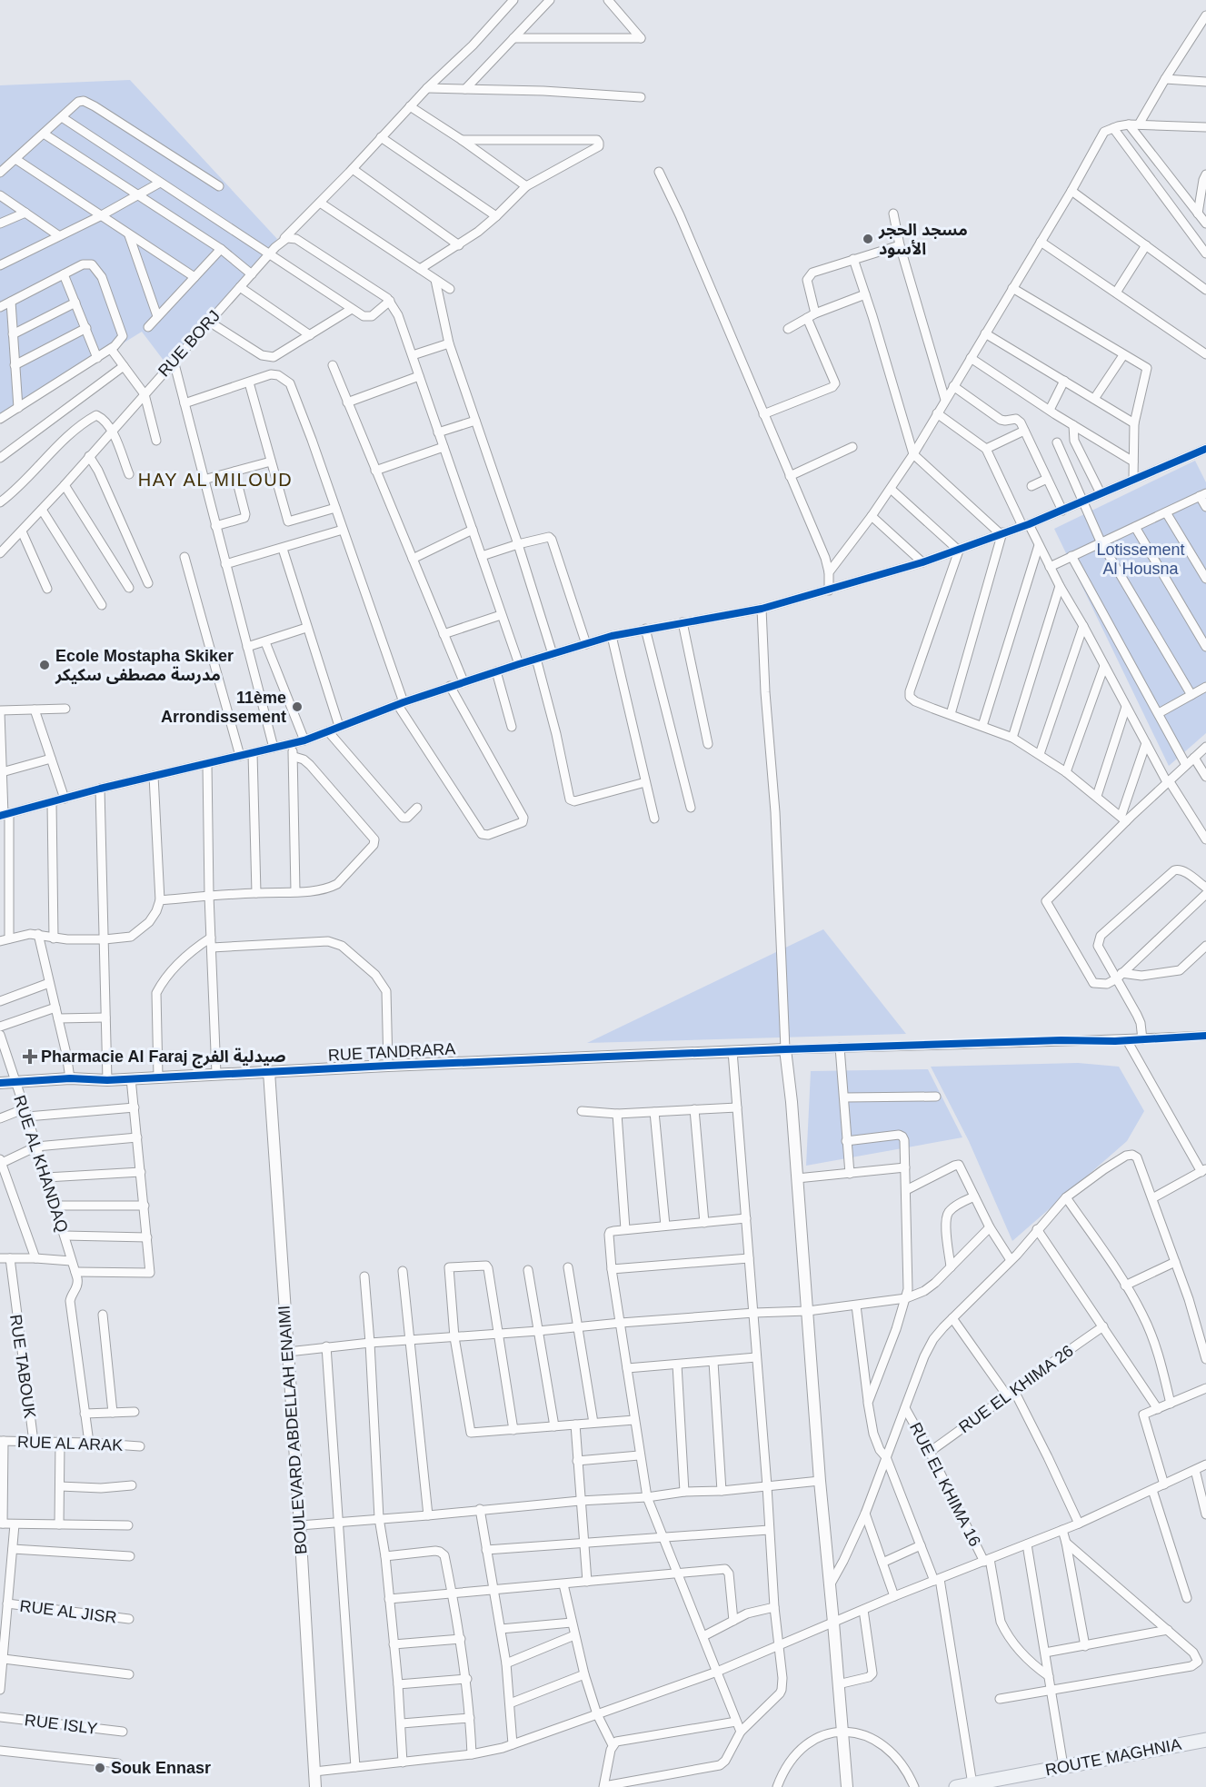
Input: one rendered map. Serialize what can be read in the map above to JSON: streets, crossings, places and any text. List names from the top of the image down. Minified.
{"streets":{"main road":["ROUTE MAGHNIA"],"street":["RUE BORJ","RUE TANDRARA","RUE AL KHANDAQ","RUE TABOUK","RUE EL KHIMA 26","BOULEVARD ABDELLAH ENAIMI","RUE AL ARAK","RUE EL KHIMA 16","RUE AL JISR","RUE ISLY"]},"crossings":[["RUE TANDRARA","RUE AL KHANDAQ"],["RUE TANDRARA","BOULEVARD ABDELLAH ENAIMI"],["RUE TABOUK","RUE AL ARAK"],["RUE EL KHIMA 26","RUE EL KHIMA 16"]],"districts":["HAY AL MILOUD"],"parks":["Lotissement Al Housna"],"places":{"other":["مسجد الحجر الأسود","Ecole Mostapha Skiker مدرسة مصطفى سكيكر","11ème Arrondissement","Souk Ennasr"],"health":["Pharmacie Al Faraj صيدلية الفرج"]}}
